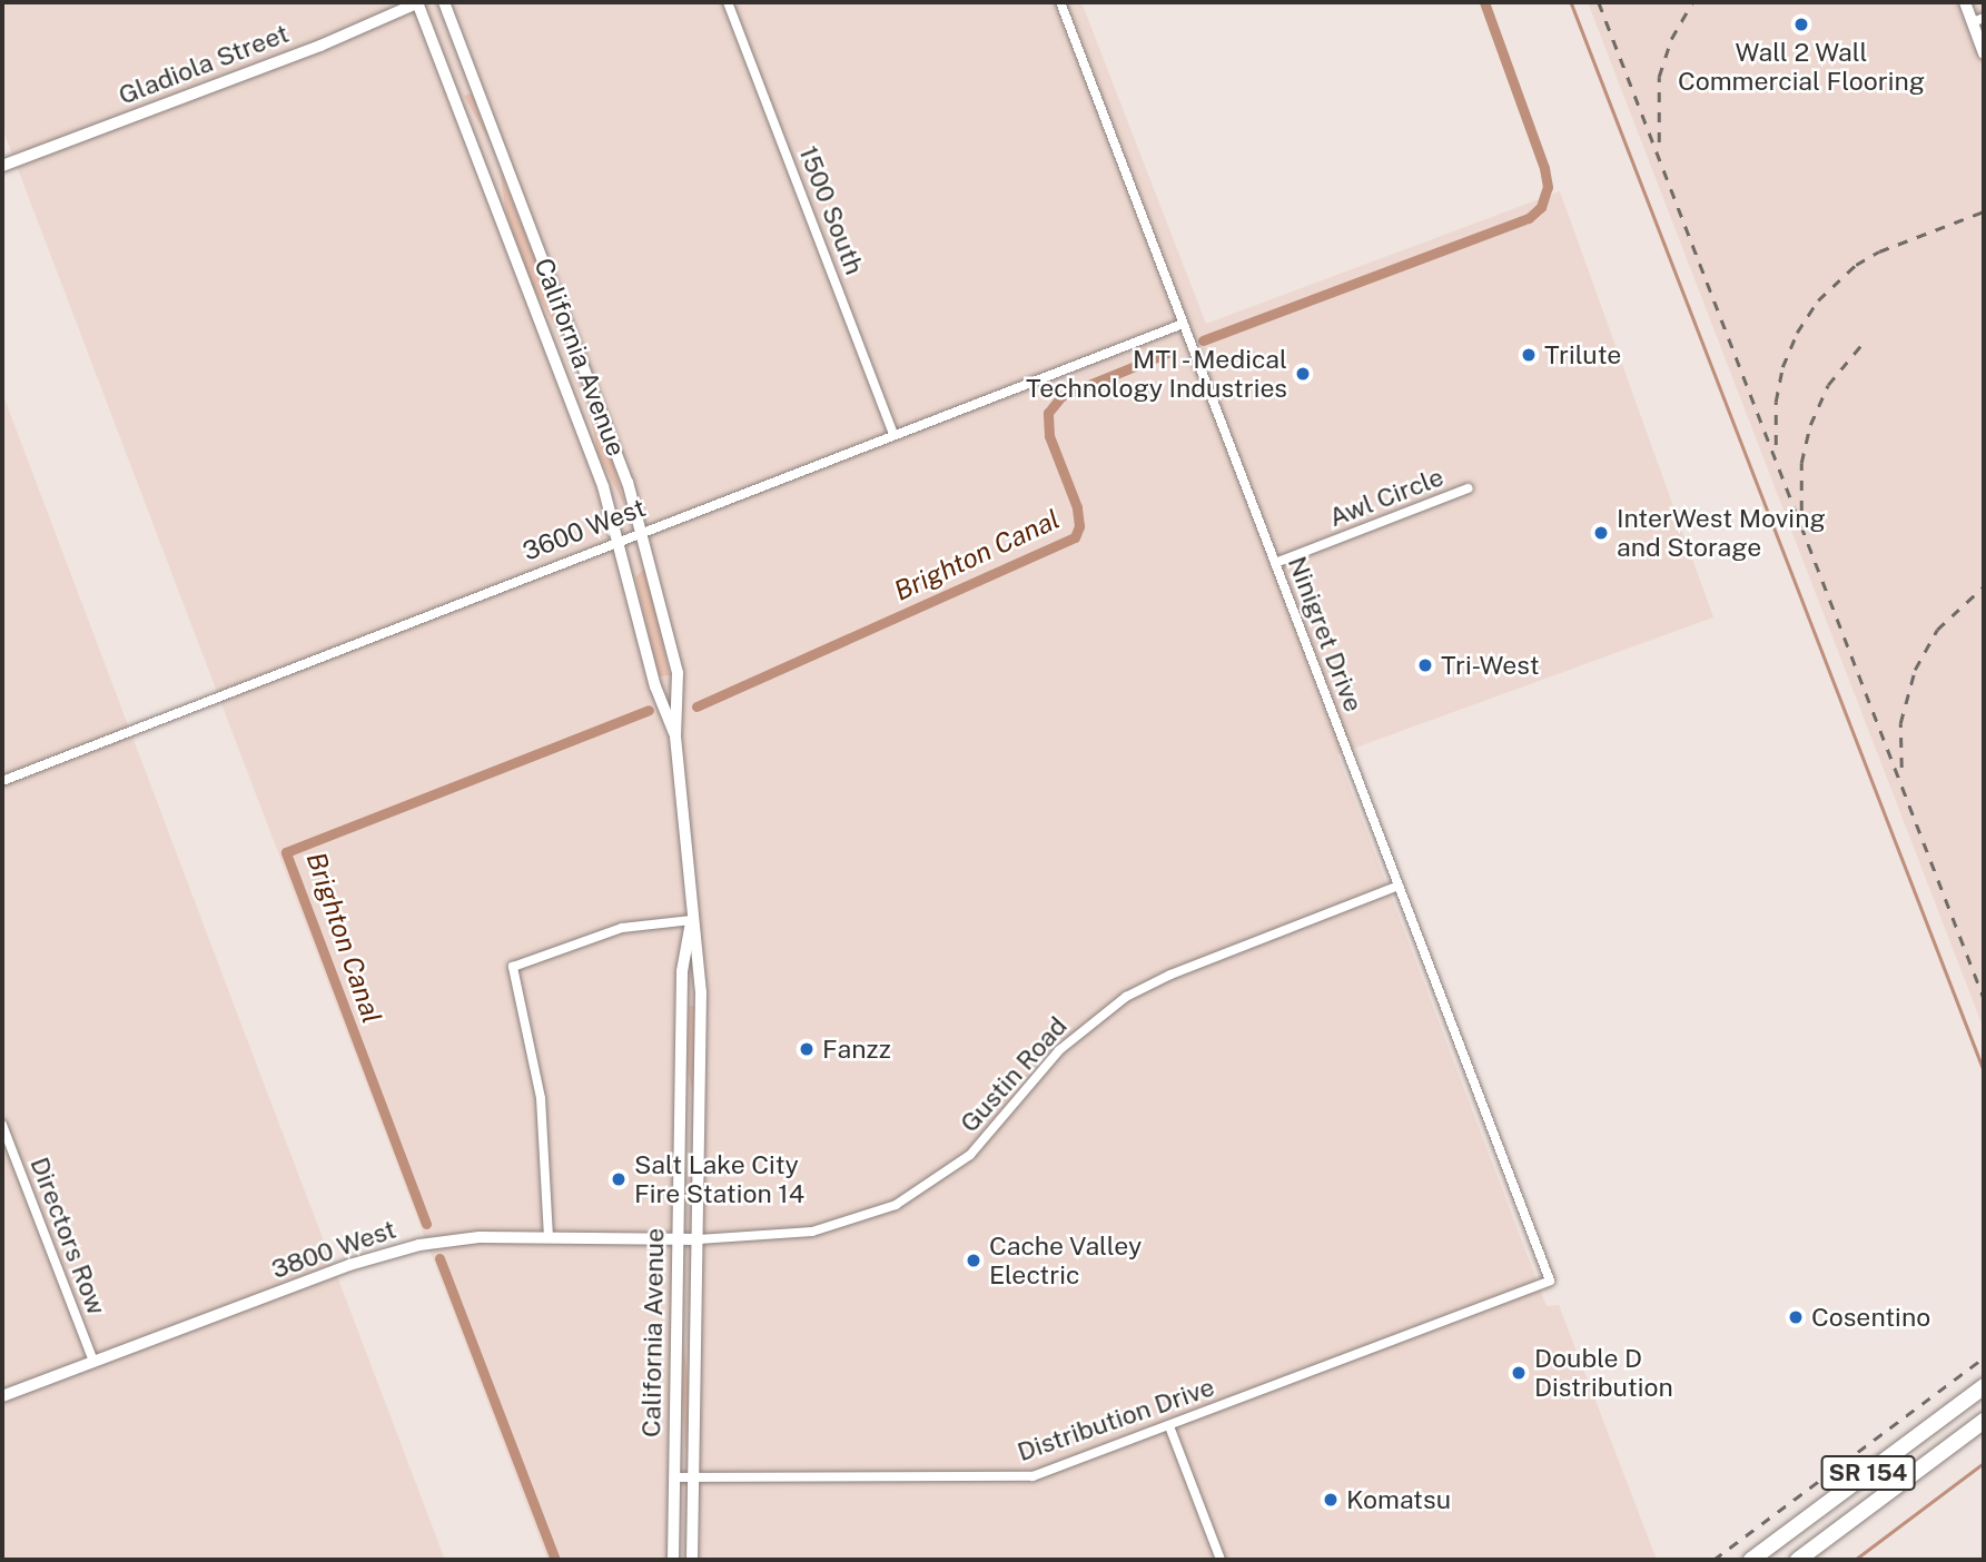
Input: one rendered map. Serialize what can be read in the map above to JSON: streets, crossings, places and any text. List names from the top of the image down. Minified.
{"streets":{"highway":["SR 154"],"main road":["Gladiola Street","California Avenue","3800 West"],"street":["1500 South","Awl Circle","3600 West","Ninigret Drive","Gustin Road","Directors Row","Distribution Drive"]},"crossings":[["Gladiola Street","California Avenue"],["1500 South","3600 West"],["California Avenue","3600 West"],["California Avenue","Gustin Road"],["California Avenue","3800 West"],["California Avenue","Distribution Drive"],["Awl Circle","Ninigret Drive"],["3600 West","Ninigret Drive"],["Ninigret Drive","Gustin Road"],["Ninigret Drive","Distribution Drive"],["Gustin Road","3800 West"],["Directors Row","3800 West"]],"water":["Brighton Canal"],"places":["Wall 2 Wall Commercial Flooring","Trilute","MTI - Medical Technology Industries","InterWest Moving and Storage","Tri-West","Fanzz","Salt Lake City Fire Station 14","Cache Valley Electric","Cosentino","Double D Distribution","Komatsu"]}
